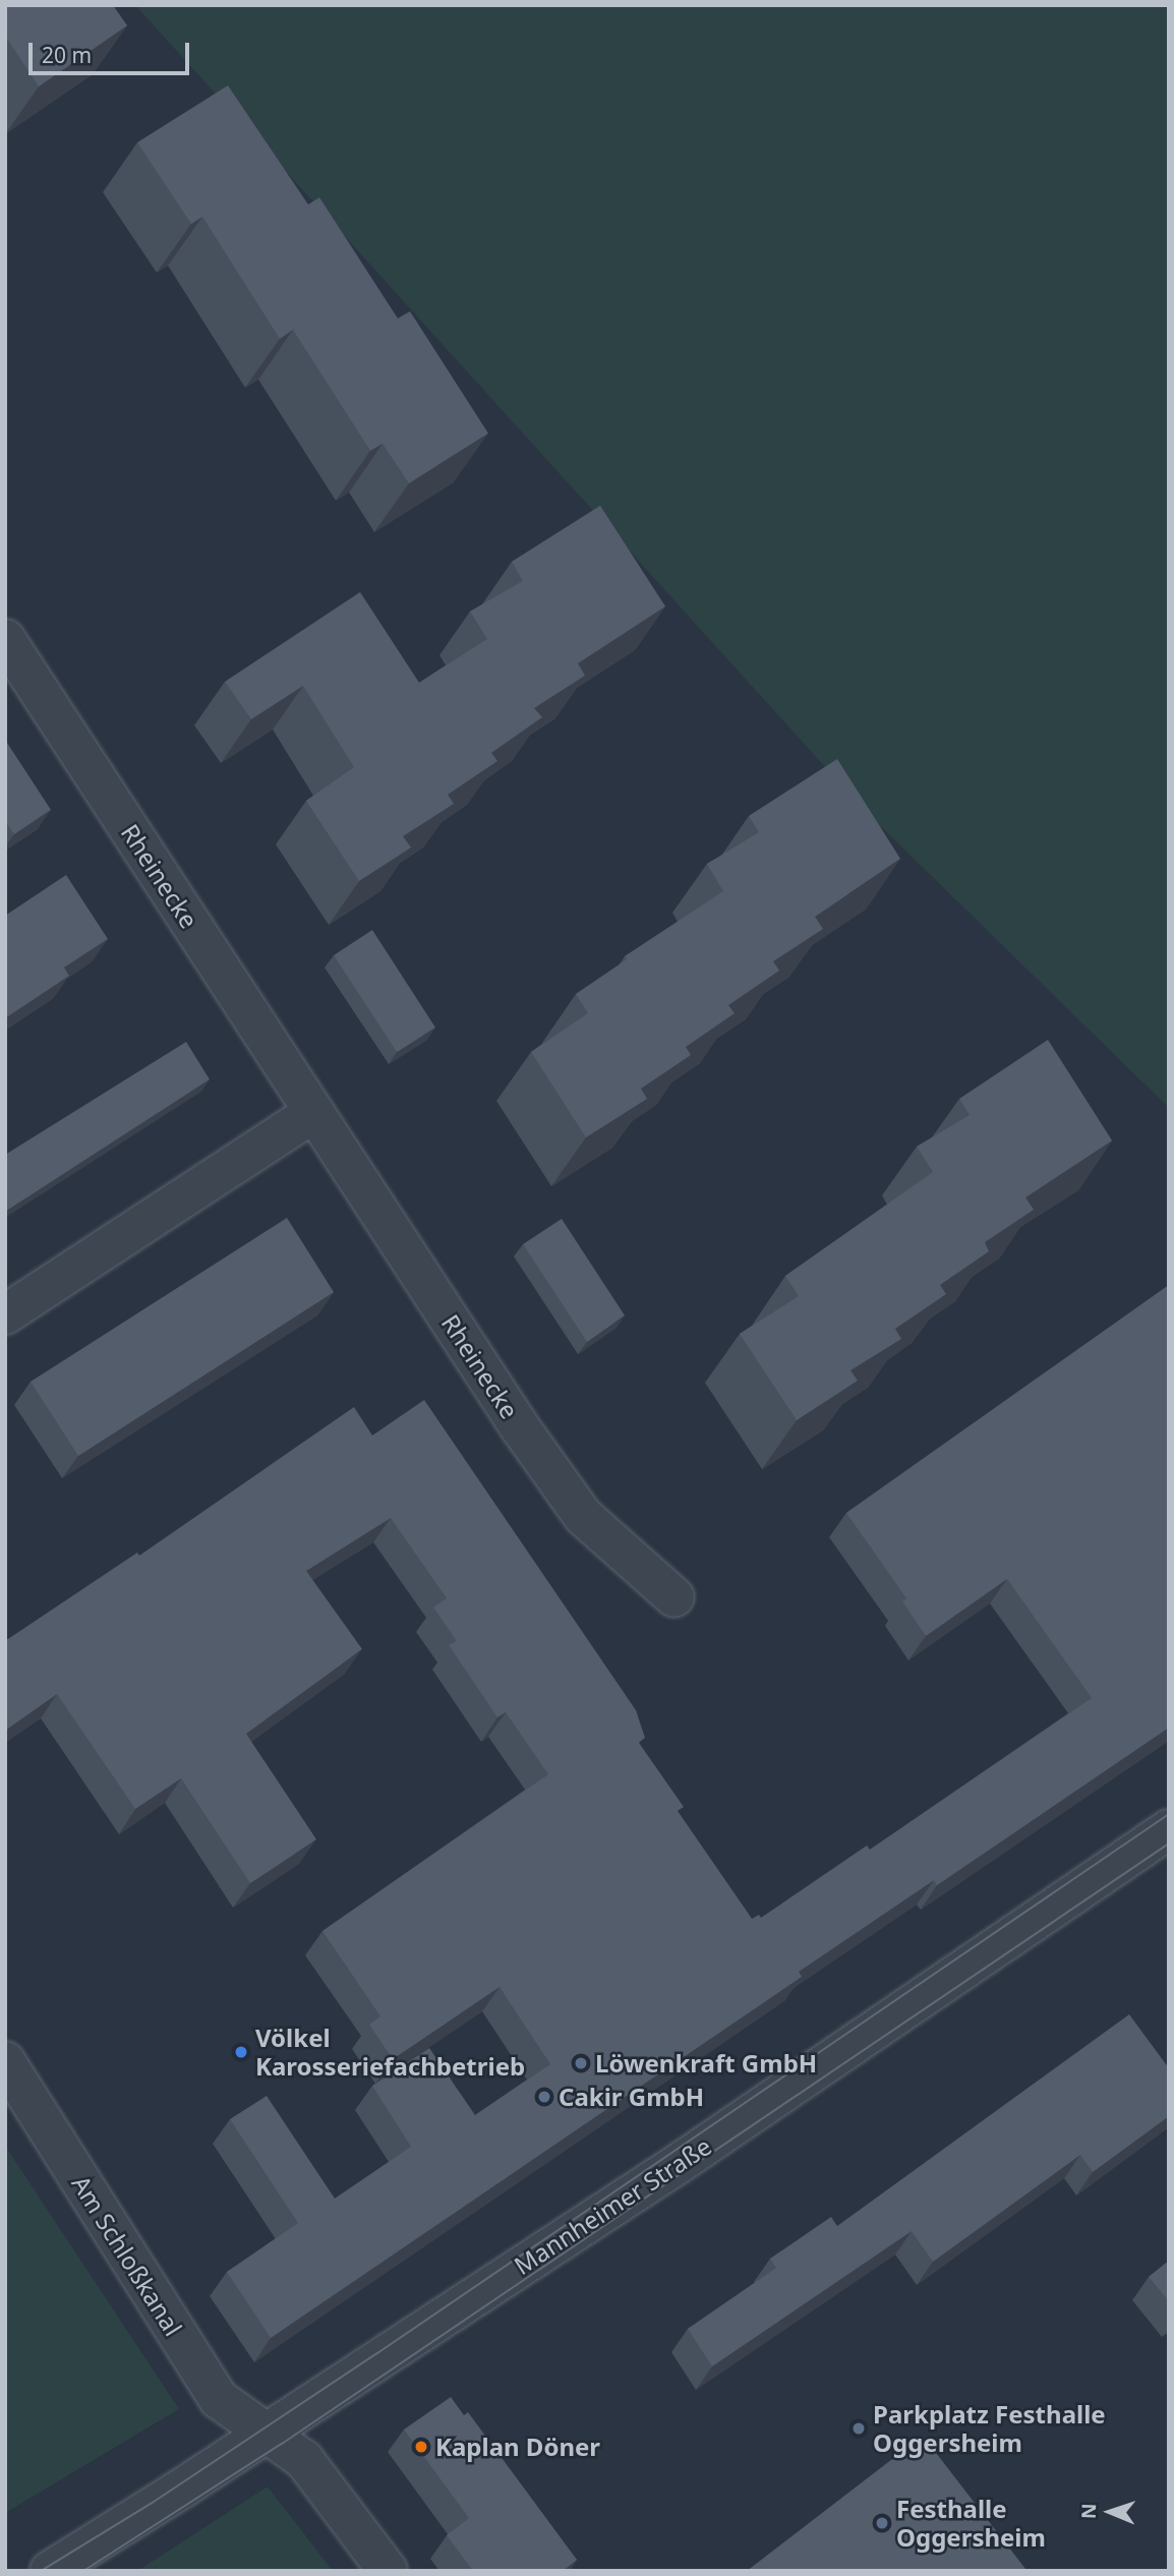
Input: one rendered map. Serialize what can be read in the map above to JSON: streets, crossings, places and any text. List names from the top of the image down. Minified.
{"streets":{"street":["Rheinecke","Mannheimer Straße","Am Schloßkanal"]},"crossings":[["Mannheimer Straße","Am Schloßkanal"]],"places":["Völkel Karosseriefachbetrieb","Löwenkraft GmbH","Cakir GmbH","Parkplatz Festhalle Oggersheim","Kaplan Döner","Festhalle Oggersheim"],"scale_bar":"20 m","north":"left"}
